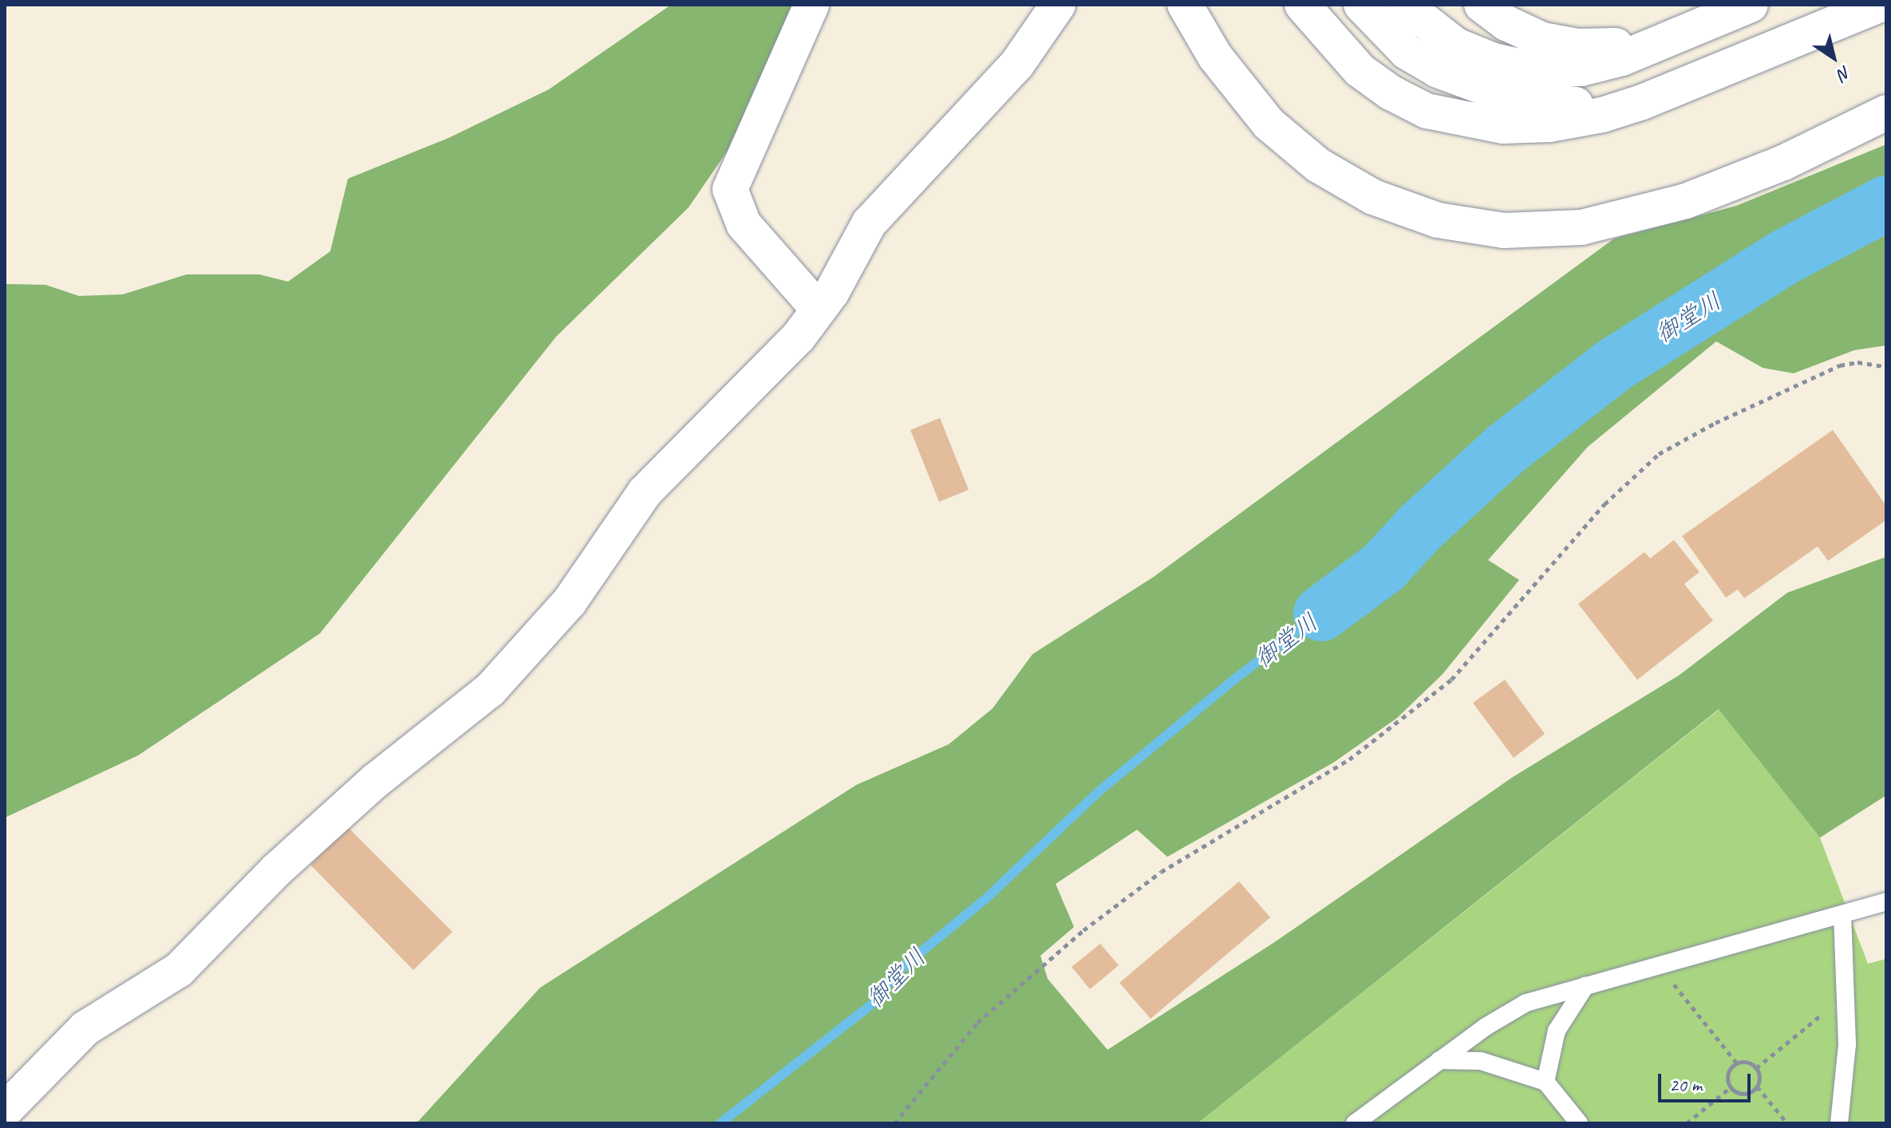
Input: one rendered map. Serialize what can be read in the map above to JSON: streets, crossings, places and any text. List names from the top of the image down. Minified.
{"water":["御堂川"],"scale_bar":"20 m","north":"bottom right"}
